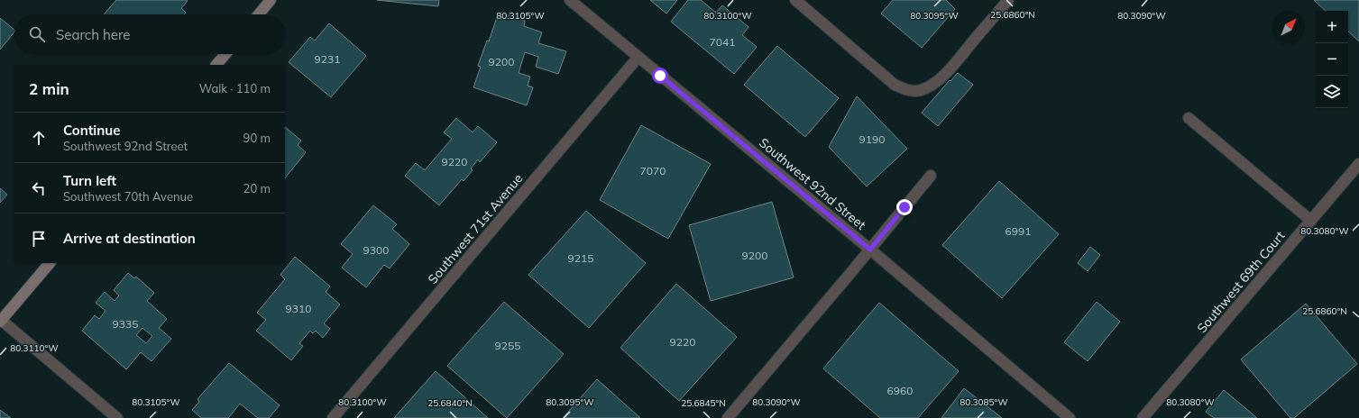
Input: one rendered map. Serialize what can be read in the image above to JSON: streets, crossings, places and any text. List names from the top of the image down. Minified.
{"streets":{"street":["Southwest 92nd Street","Southwest 71st Avenue","Southwest 69th Court"]},"crossings":[["Southwest 92nd Street","Southwest 71st Avenue"]],"house_numbers":["7041","9231","9200","9190","9220","7070","6991","9300","9200","9215","9310","9335","9220","9255","6960"],"north":"top right","page":{"map_buttons":["+","−"],"search":"Search here","heading":["2 min","Walk · 110 m"],"list":[["Continue","Southwest 92nd Street","90 m"],["Turn left","Southwest 70th Avenue","20 m"],"Arrive at destination"]},"coordinates":["25.6860°N","80.3100°W","80.3095°W","80.3105°W","80.3090°W","80.3080°W","80.3110°W","80.3085°W","25.6840°N","25.6845°N"]}
